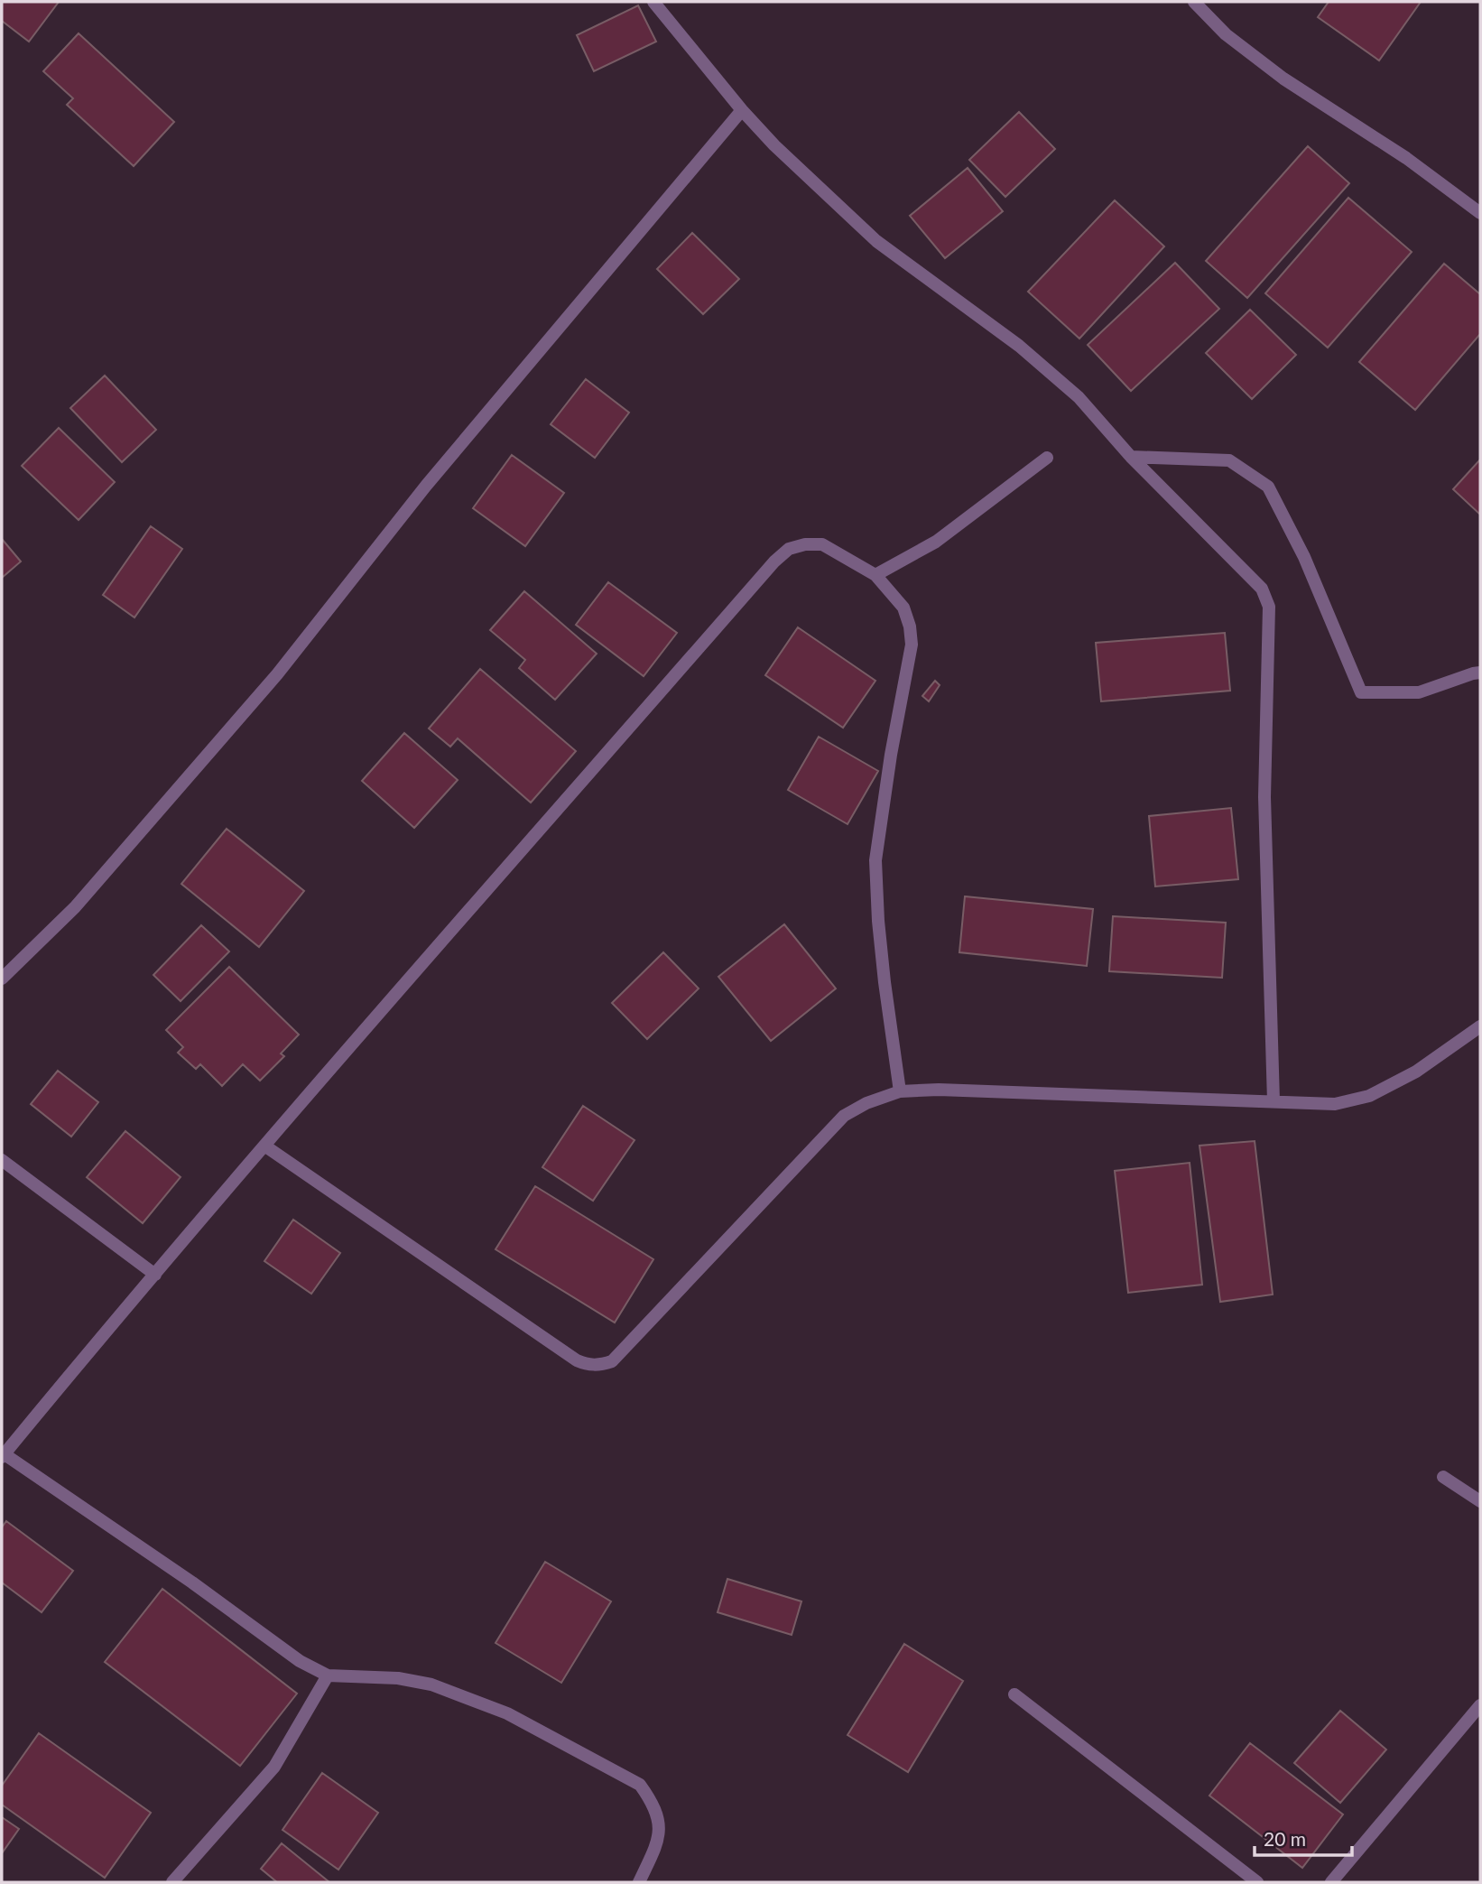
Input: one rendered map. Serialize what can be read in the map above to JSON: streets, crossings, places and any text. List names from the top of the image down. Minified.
{"scale_bar":"20 m"}
